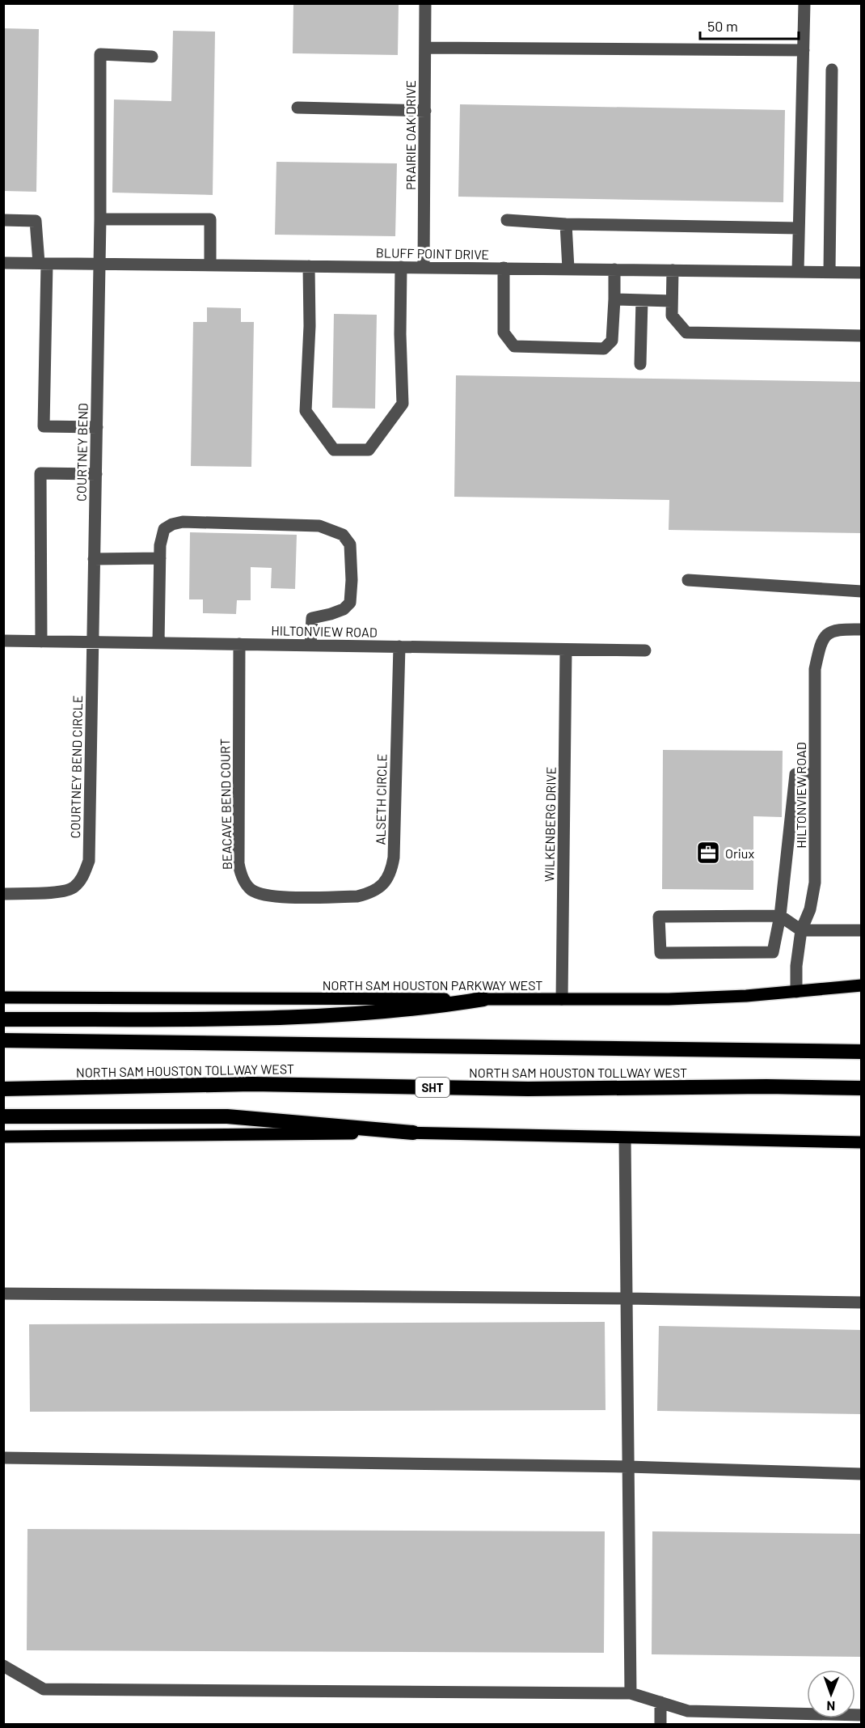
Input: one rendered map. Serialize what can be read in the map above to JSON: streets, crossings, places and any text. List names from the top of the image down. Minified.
{"streets":{"highway":["NORTH SAM HOUSTON TOLLWAY WEST","SHT"],"main road":["NORTH SAM HOUSTON PARKWAY WEST"],"street":["PRAIRIE OAK DRIVE","BLUFF POINT DRIVE","COURTNEY BEND","HILTONVIEW ROAD","COURTNEY BEND CIRCLE","ALSETH CIRCLE","BEACAVE BEND COURT","WILKENBERG DRIVE"]},"crossings":[["PRAIRIE OAK DRIVE","BLUFF POINT DRIVE"],["BLUFF POINT DRIVE","COURTNEY BEND"],["COURTNEY BEND","HILTONVIEW ROAD"],["COURTNEY BEND","COURTNEY BEND CIRCLE"],["HILTONVIEW ROAD","COURTNEY BEND CIRCLE"],["HILTONVIEW ROAD","ALSETH CIRCLE"],["HILTONVIEW ROAD","BEACAVE BEND COURT"],["HILTONVIEW ROAD","WILKENBERG DRIVE"],["HILTONVIEW ROAD","NORTH SAM HOUSTON PARKWAY WEST"],["ALSETH CIRCLE","BEACAVE BEND COURT"],["WILKENBERG DRIVE","NORTH SAM HOUSTON PARKWAY WEST"]],"places":{"office":["Oriux"]},"scale_bar":"50 m","north":"bottom"}
